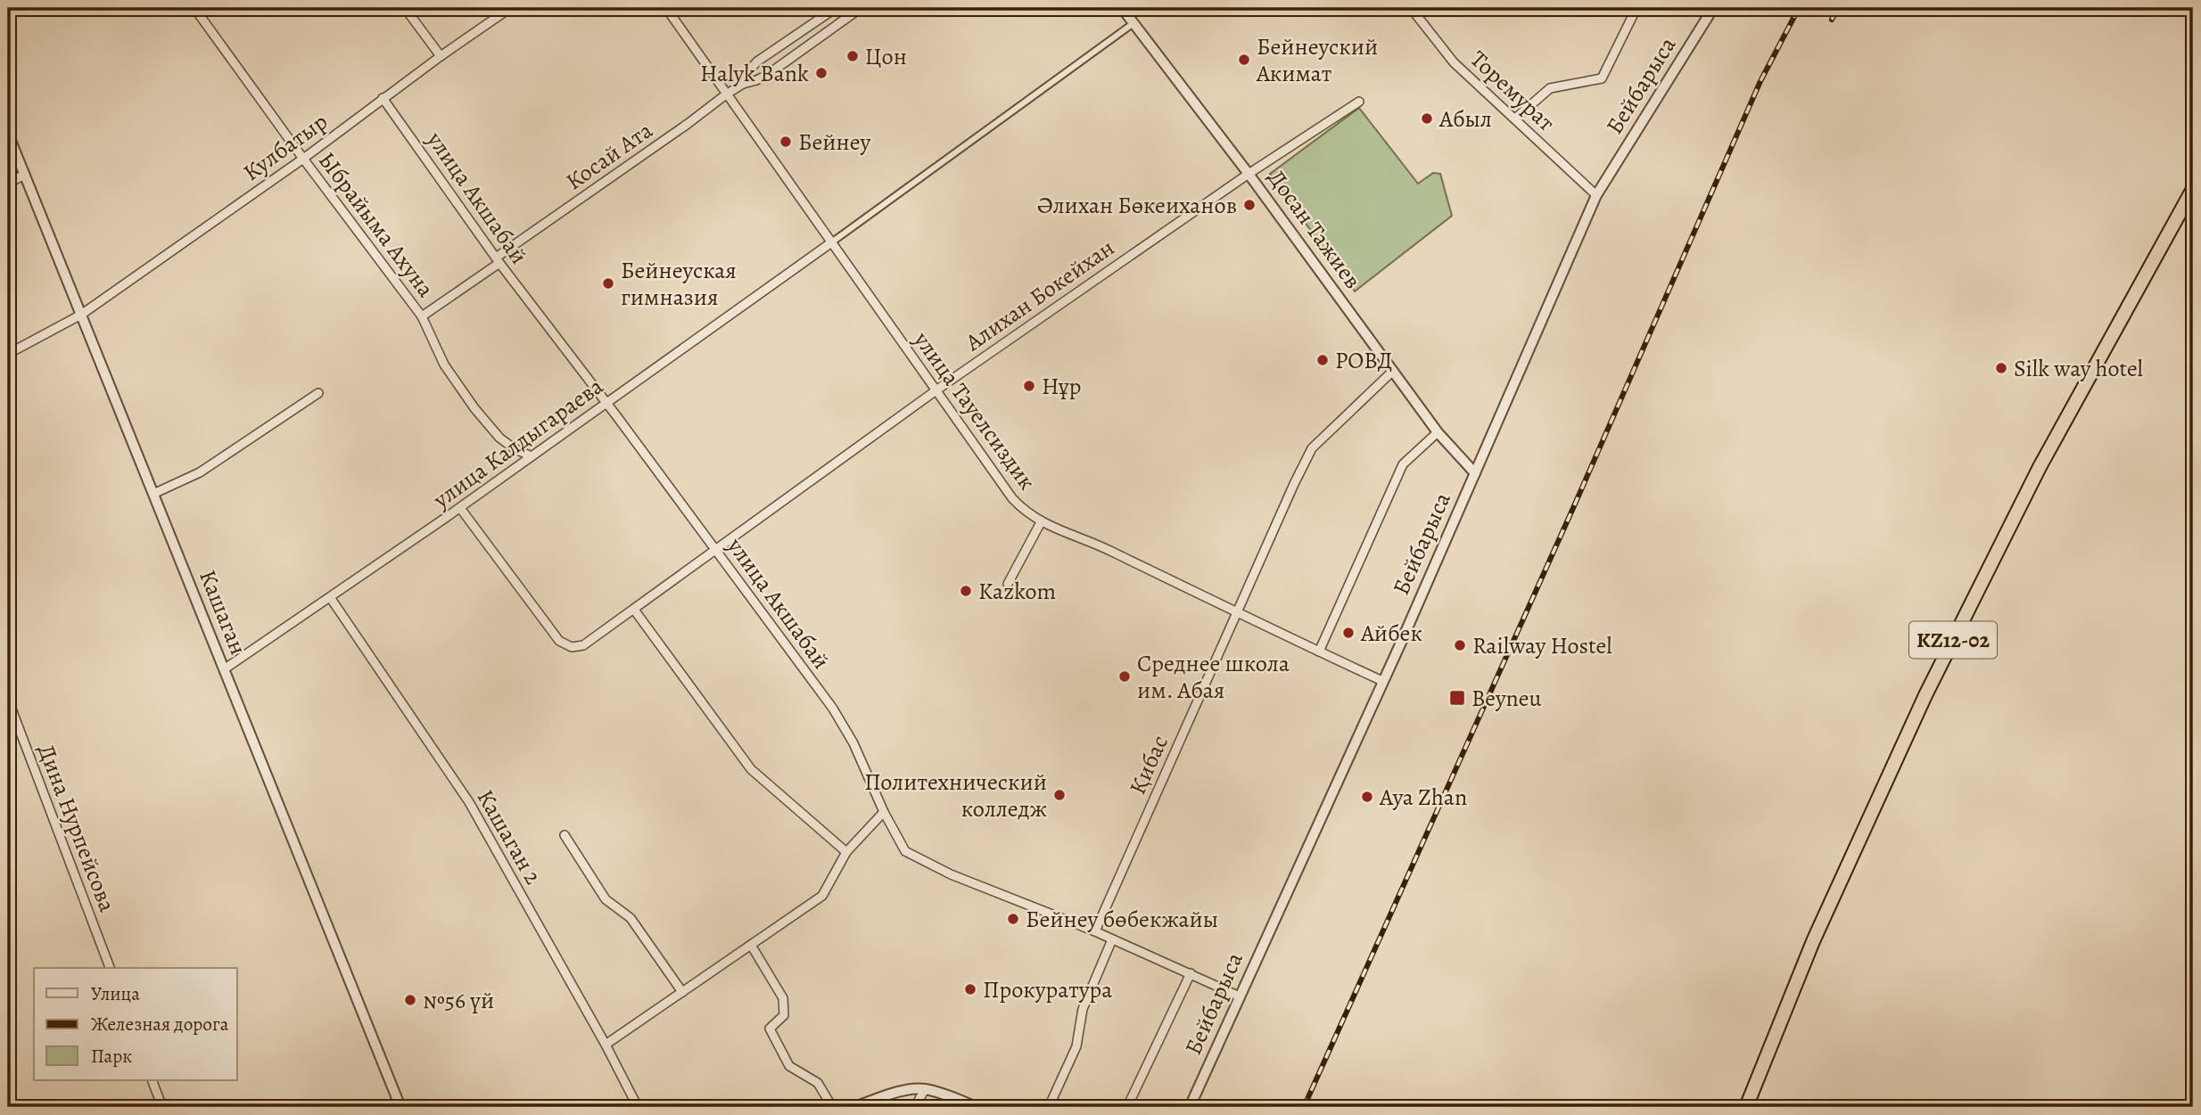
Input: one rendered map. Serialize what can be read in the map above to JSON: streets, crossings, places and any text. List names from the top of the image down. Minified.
{"streets":{"highway":["KZ12-02"],"street":["Бейбарыса","Торемурат","Кулбатыр","Косай Ата","улица Акшабай","Ыбрайыма Ахуна","Досан Тажиев","Алихан Бокейхан","улица Тауелсиздик","улица Калдыгараева","Кашаган","Қибас","Дина Нурпейсова","Кашаган 2"]},"crossings":[["Бейбарыса","Торемурат"],["Бейбарыса","улица Акшабай"],["Бейбарыса","Досан Тажиев"],["Бейбарыса","улица Тауелсиздик"],["Кулбатыр","улица Акшабай"],["Кулбатыр","Ыбрайыма Ахуна"],["Кулбатыр","Кашаган"],["Косай Ата","улица Акшабай"],["Косай Ата","Ыбрайыма Ахуна"],["Косай Ата","улица Тауелсиздик"],["улица Акшабай","Алихан Бокейхан"],["улица Акшабай","улица Калдыгараева"],["улица Акшабай","Қибас"],["Ыбрайыма Ахуна","улица Калдыгараева"],["Досан Тажиев","Алихан Бокейхан"],["Досан Тажиев","Қибас"],["Алихан Бокейхан","улица Тауелсиздик"],["Алихан Бокейхан","улица Калдыгараева"],["улица Тауелсиздик","улица Калдыгараева"],["улица Тауелсиздик","Қибас"],["улица Калдыгараева","Кашаган"],["улица Калдыгараева","Кашаган 2"]],"places":{"other":["Цон","Бейнеуский Акимат","Halyk Bank","Абыл","Бейнеу","Әлихан Бөкеиханов","Бейнеуская гимназия","РОВД","Silk way hotel","Нұр","Kazkom","Айбек","Railway Hostel","Среднее школа им. Абая","Политехнический колледж","Aya Zhan","Бейнеу бөбекжайы","Прокуратура","№56 үй"],"transit":["Beyneu"]},"legend":["Улица","Железная дорога","Парк"]}
